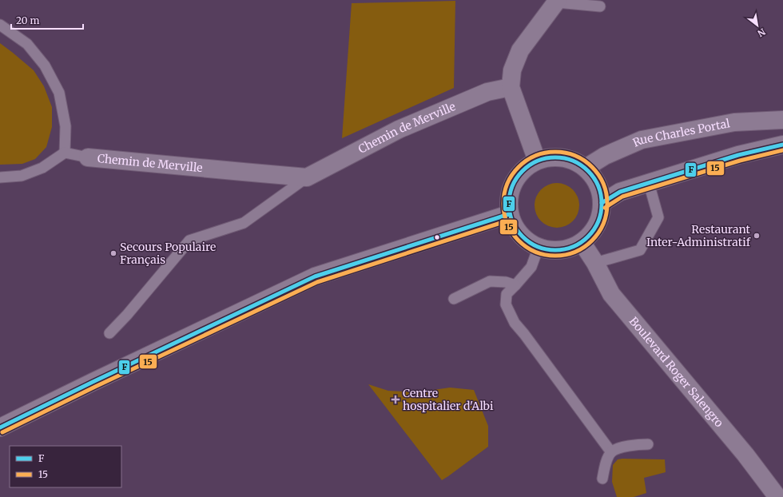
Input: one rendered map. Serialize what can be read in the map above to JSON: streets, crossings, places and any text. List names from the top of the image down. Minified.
{"streets":{"street":["Chemin de Merville","Rue Charles Portal","Boulevard Roger Salengro"]},"crossings":[["Rue Charles Portal","Boulevard Roger Salengro"]],"places":{"other":["Restaurant Inter-Administratif","Secours Populaire Français"],"health":["Centre hospitalier d'Albi"]},"lines":["transit line F","transit line 15"],"legend":["F","15"],"scale_bar":"20 m","north":"bottom right"}
